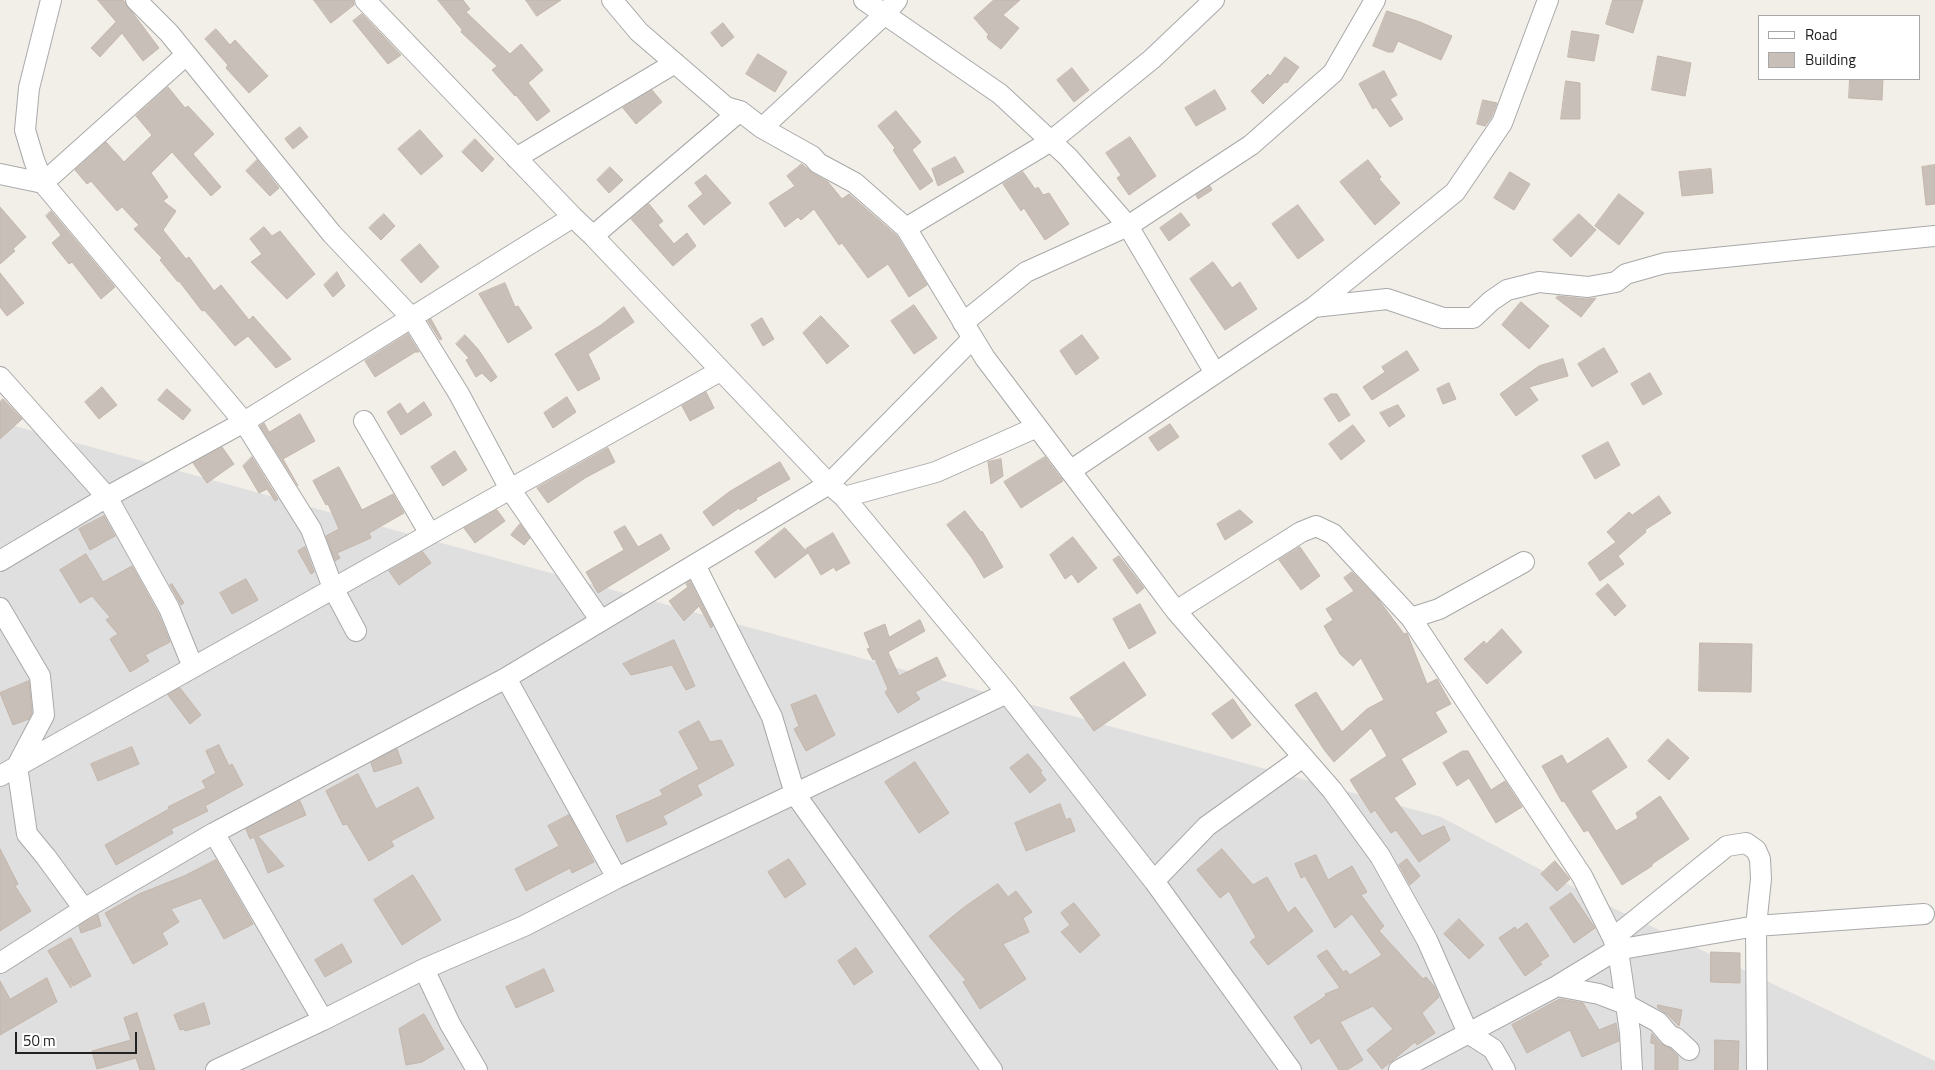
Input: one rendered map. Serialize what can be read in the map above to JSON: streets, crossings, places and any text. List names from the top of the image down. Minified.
{"legend":["Road","Building"],"scale_bar":"50 m"}
